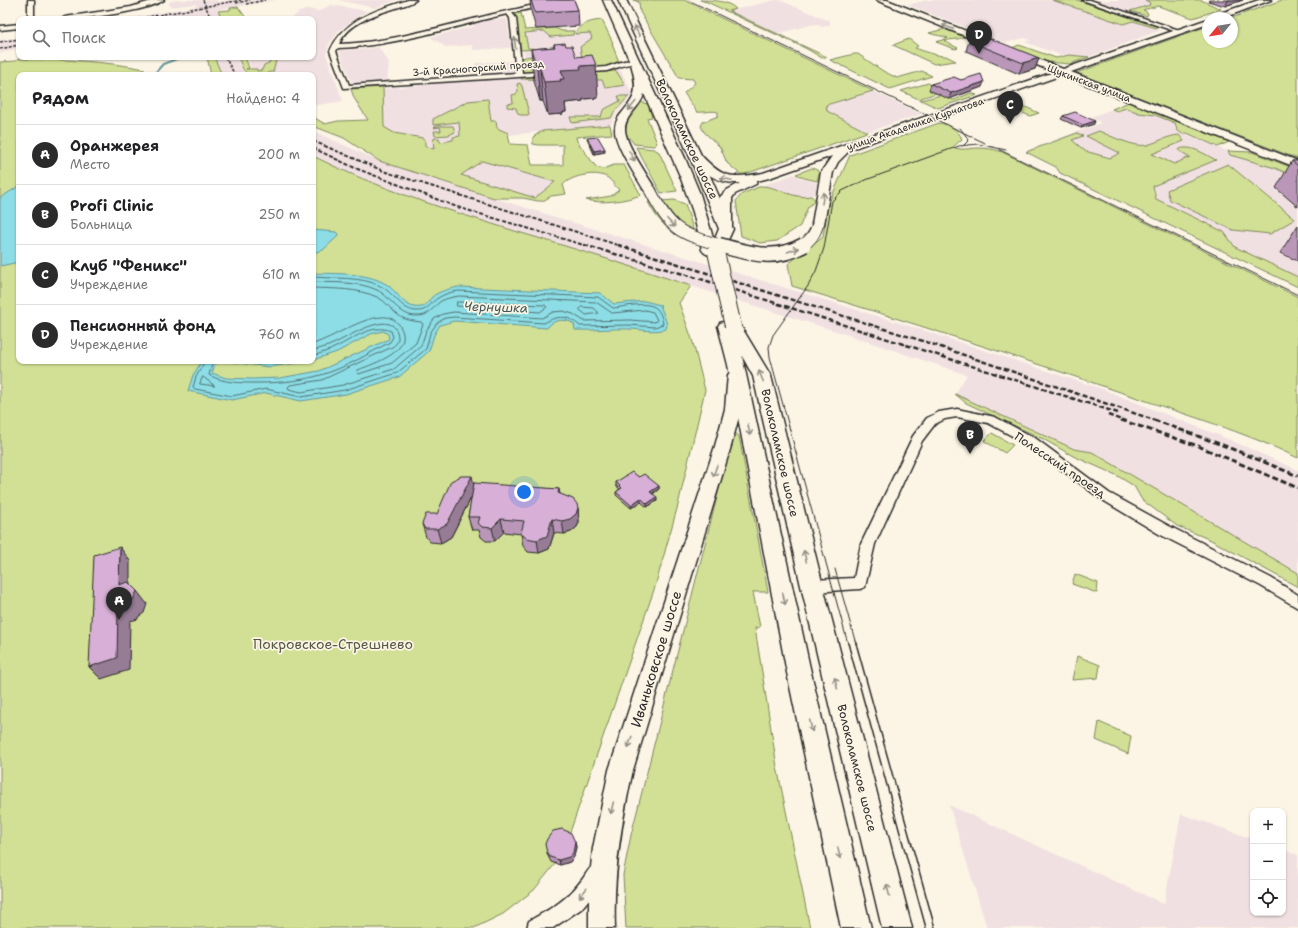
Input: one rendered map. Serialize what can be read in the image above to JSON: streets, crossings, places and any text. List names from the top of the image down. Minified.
{"streets":{"main road":["Щукинская улица","улица Академика Курчатова","Волоколамское шоссе","Иваньковское шоссе"],"street":["3-й Красногорский проезд","Полесский проезд"]},"crossings":[["Щукинская улица","улица Академика Курчатова"],["улица Академика Курчатова","Волоколамское шоссе"],["Волоколамское шоссе","Полесский проезд"],["Волоколамское шоссе","Иваньковское шоссе"]],"one_way":["Щукинская улица","Иваньковское шоссе"],"water":["Чернушка"],"parks":["Покровское-Стрешнево"],"north":"bottom left","page":{"search":"Поиск","pins":["D","C","B","A"],"heading":["Рядом","Найдено: 4"],"list":[{"mark":"A","name":"Оранжерея","note":"Место","value":"200 m"},{"mark":"B","name":"Profi Clinic","note":"Больница","value":"250 m"},{"mark":"C","name":"Клуб \"Феникс\"","note":"Учреждение","value":"610 m"},{"mark":"D","name":"Пенсионный фонд","note":"Учреждение","value":"760 m"}],"map_buttons":["+","−"]}}
